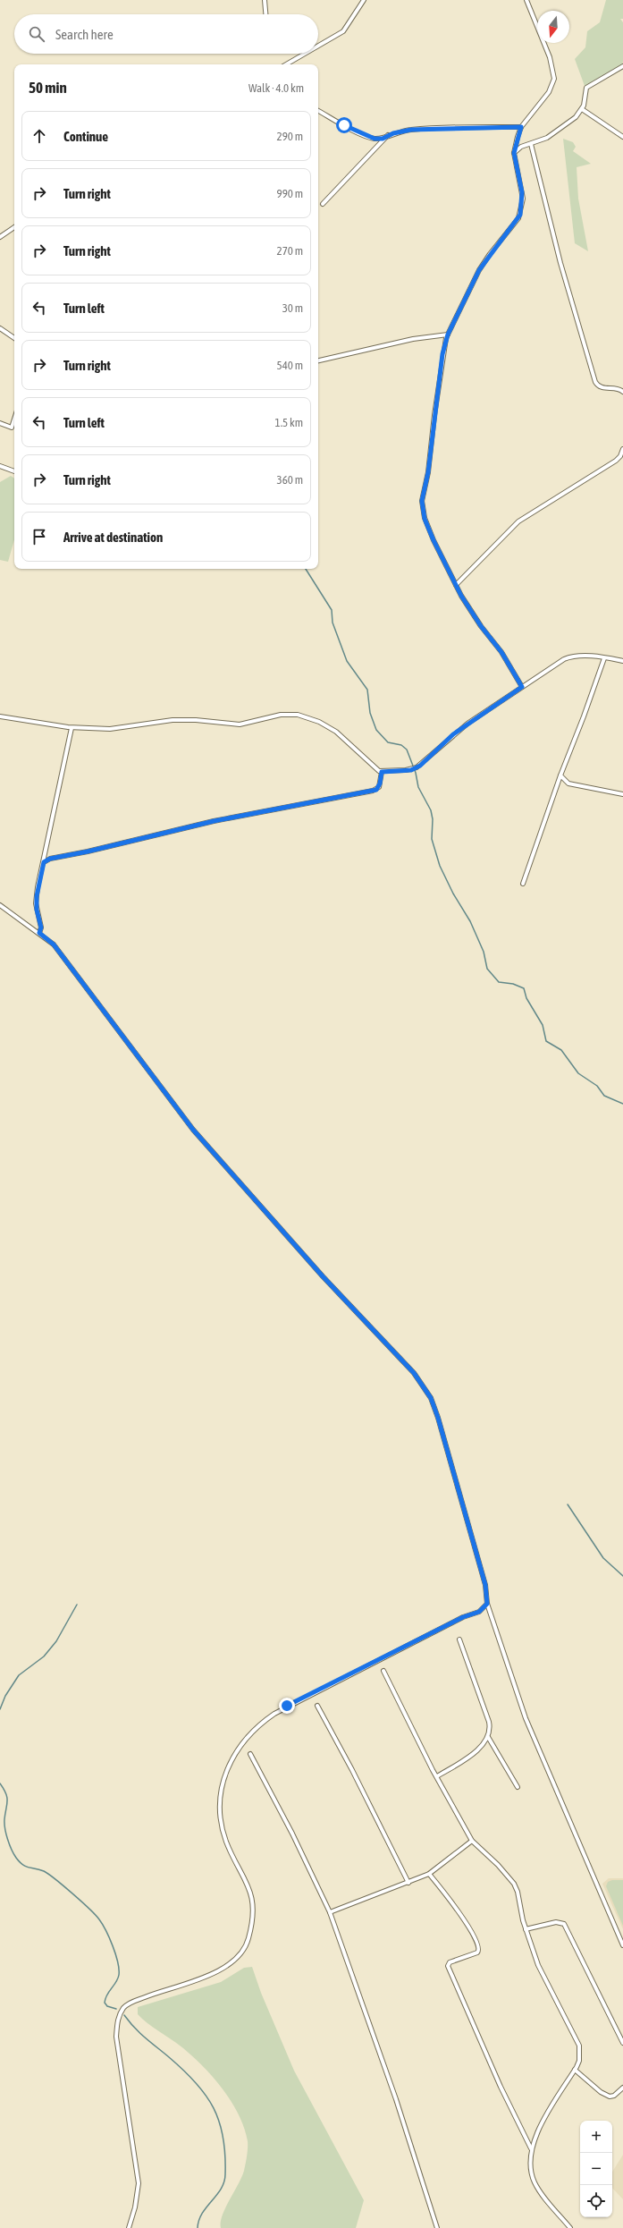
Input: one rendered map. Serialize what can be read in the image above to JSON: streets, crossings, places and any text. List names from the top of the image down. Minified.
{"north":"bottom","page":{"search":"Search here","heading":["50 min","Walk · 4.0 km"],"list":[["Continue","290 m"],["Turn right","990 m"],["Turn right","270 m"],["Turn left","30 m"],["Turn right","540 m"],["Turn left","1.5 km"],["Turn right","360 m"],"Arrive at destination"],"map_buttons":["+","−"]}}
